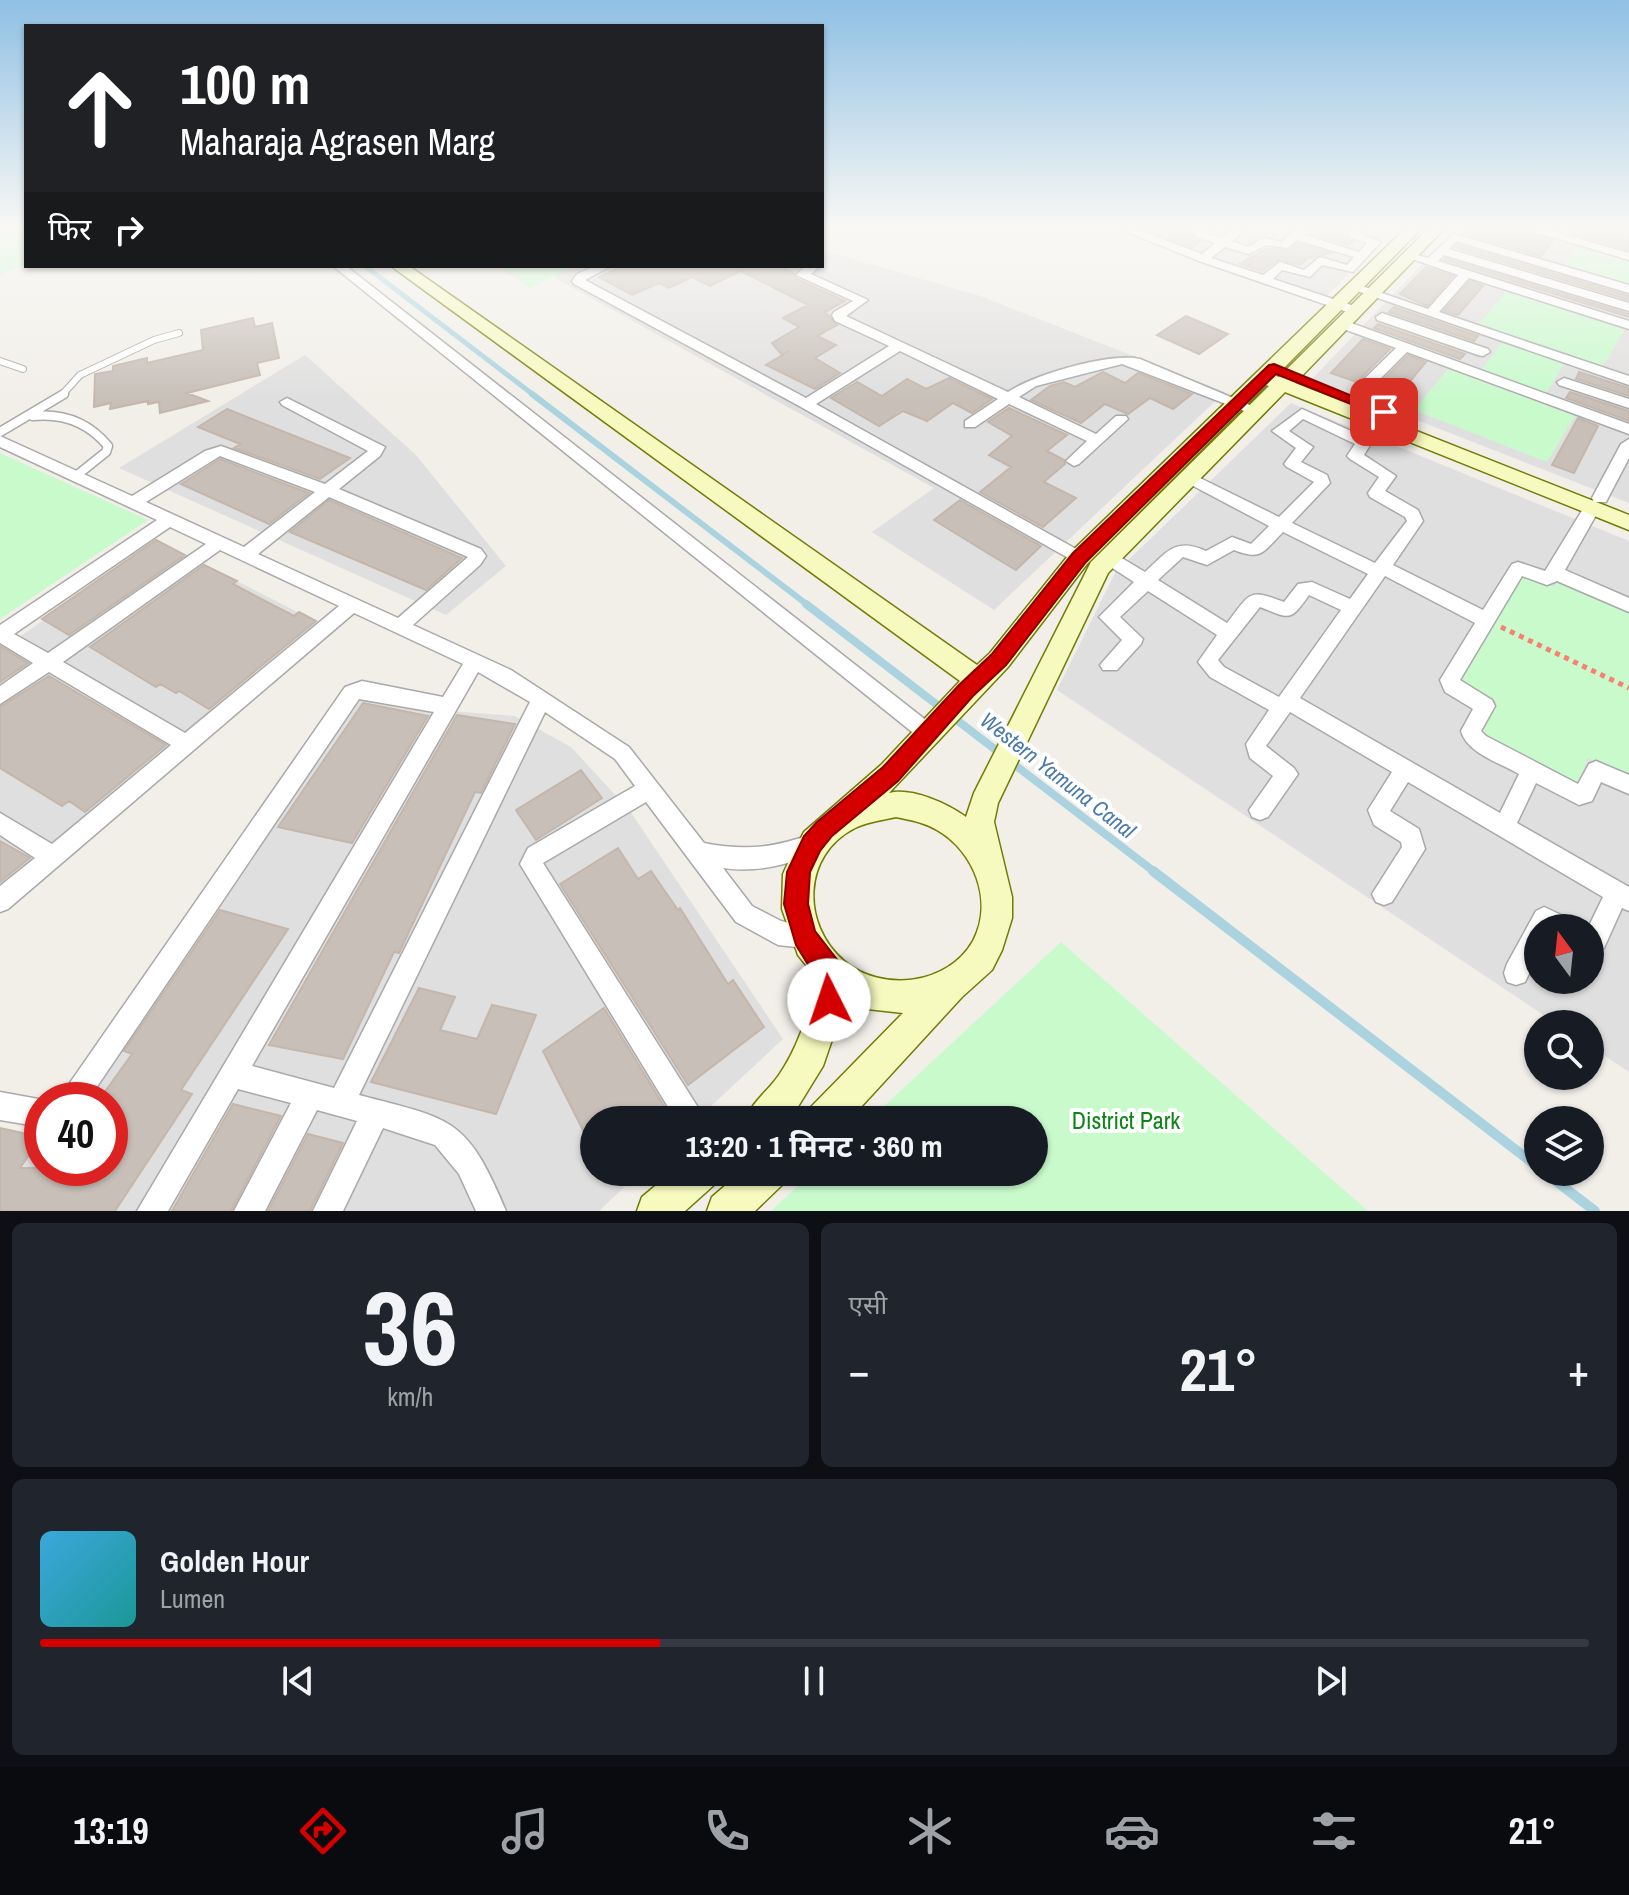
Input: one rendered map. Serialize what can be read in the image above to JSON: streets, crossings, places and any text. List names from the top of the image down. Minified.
{"water":["Western Yamuna Canal"],"parks":["District Park"],"north":"top","page":{"turn":["100 m","Maharaja Agrasen Marg"],"then":"फिर","limit":"40","trip":"13:20 · 1 मिनट · 360 m","tile":[["36","km/h"],"एसी"],"heat":["−","21°","+"],"song":["Golden Hour","Lumen"],"tabs":["13:19","21°"]}}
